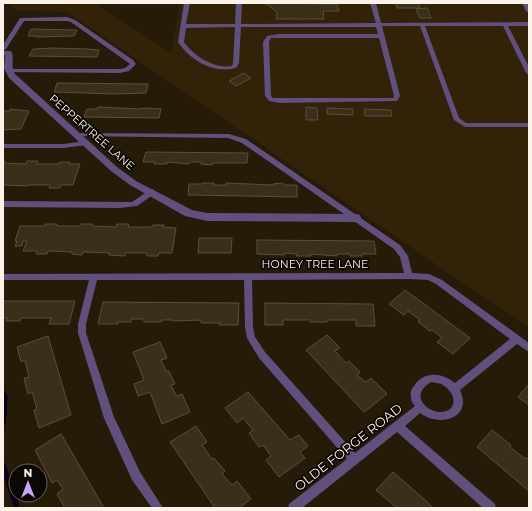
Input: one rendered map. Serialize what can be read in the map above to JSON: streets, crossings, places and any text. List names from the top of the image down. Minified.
{"streets":{"street":["PEPPERTREE LANE"],"lane":["HONEY TREE LANE","OLDE FORGE ROAD"]},"north":"top"}
